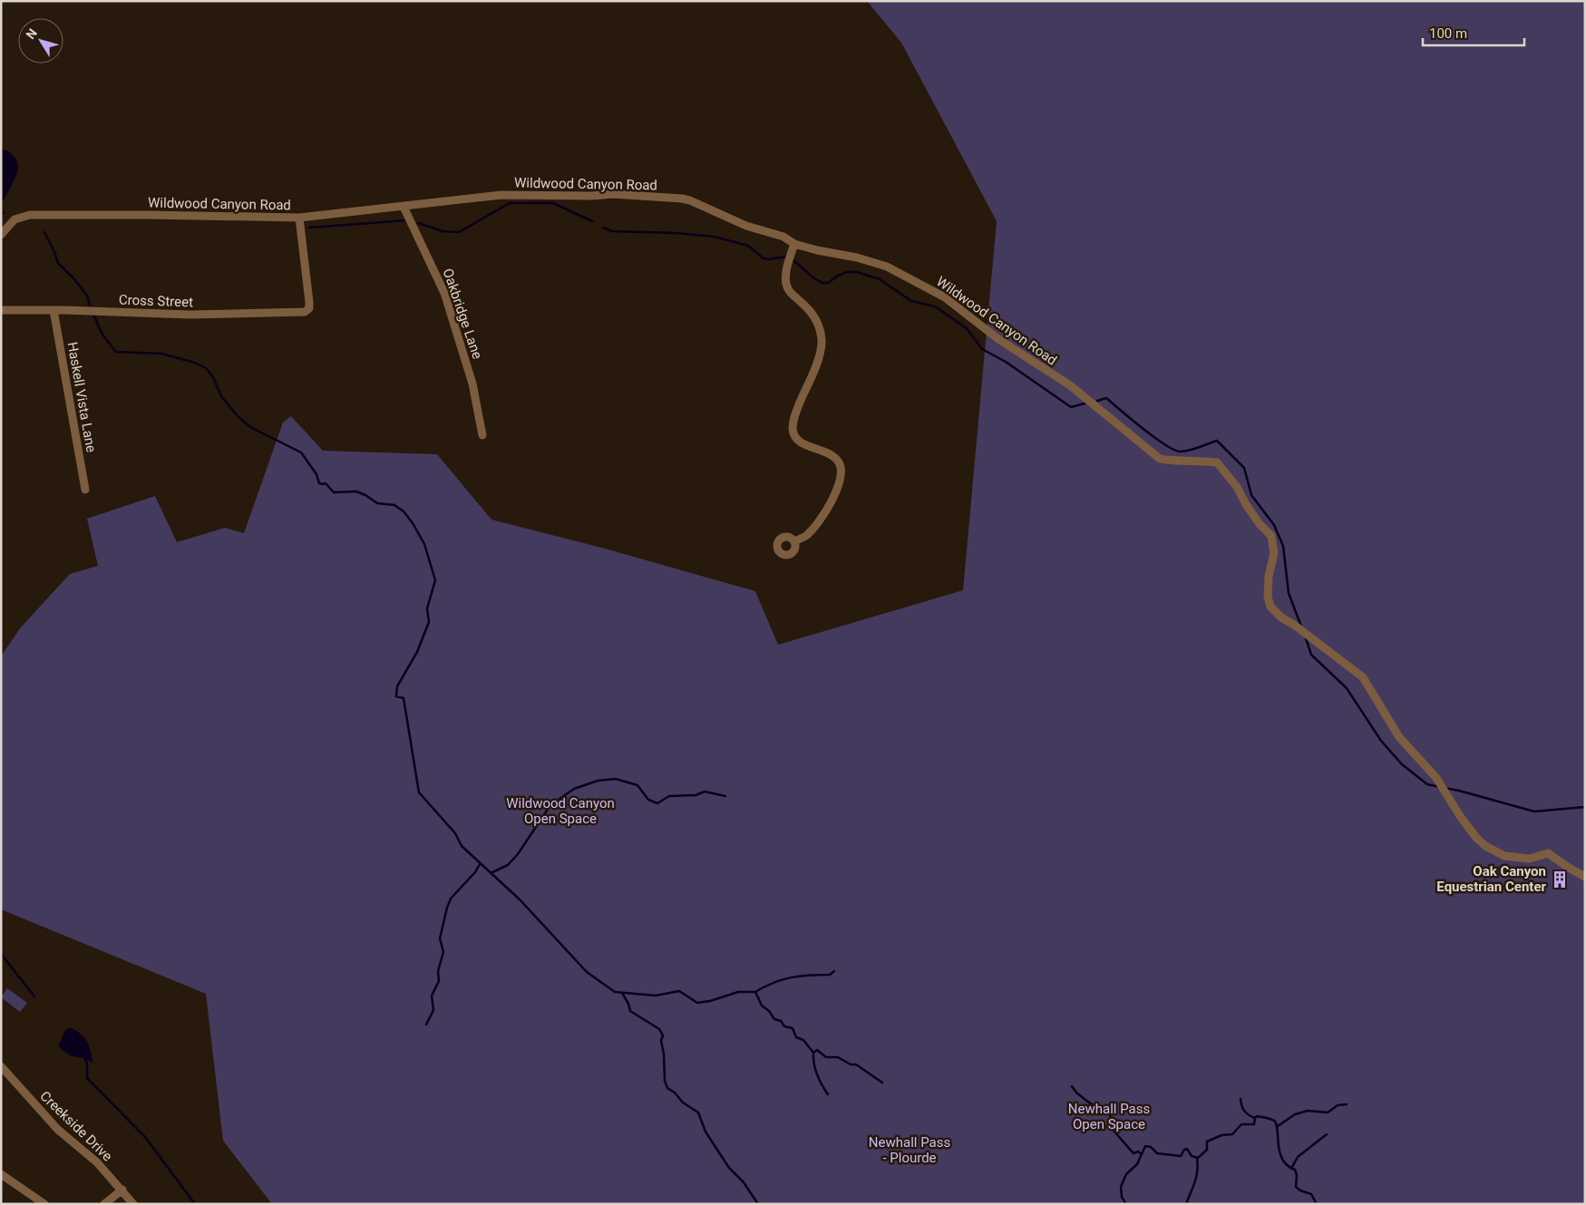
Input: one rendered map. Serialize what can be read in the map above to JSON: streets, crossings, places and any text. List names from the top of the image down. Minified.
{"streets":{"street":["Wildwood Canyon Road","Cross Street","Oakbridge Lane","Haskell Vista Lane","Creekside Drive"]},"crossings":[["Wildwood Canyon Road","Cross Street"],["Wildwood Canyon Road","Oakbridge Lane"],["Cross Street","Haskell Vista Lane"]],"parks":["Wildwood Canyon Open Space","Newhall Pass Open Space","Newhall Pass - Plourde"],"places":{"building":["Oak Canyon Equestrian Center"]},"scale_bar":"100 m","north":"top left"}
